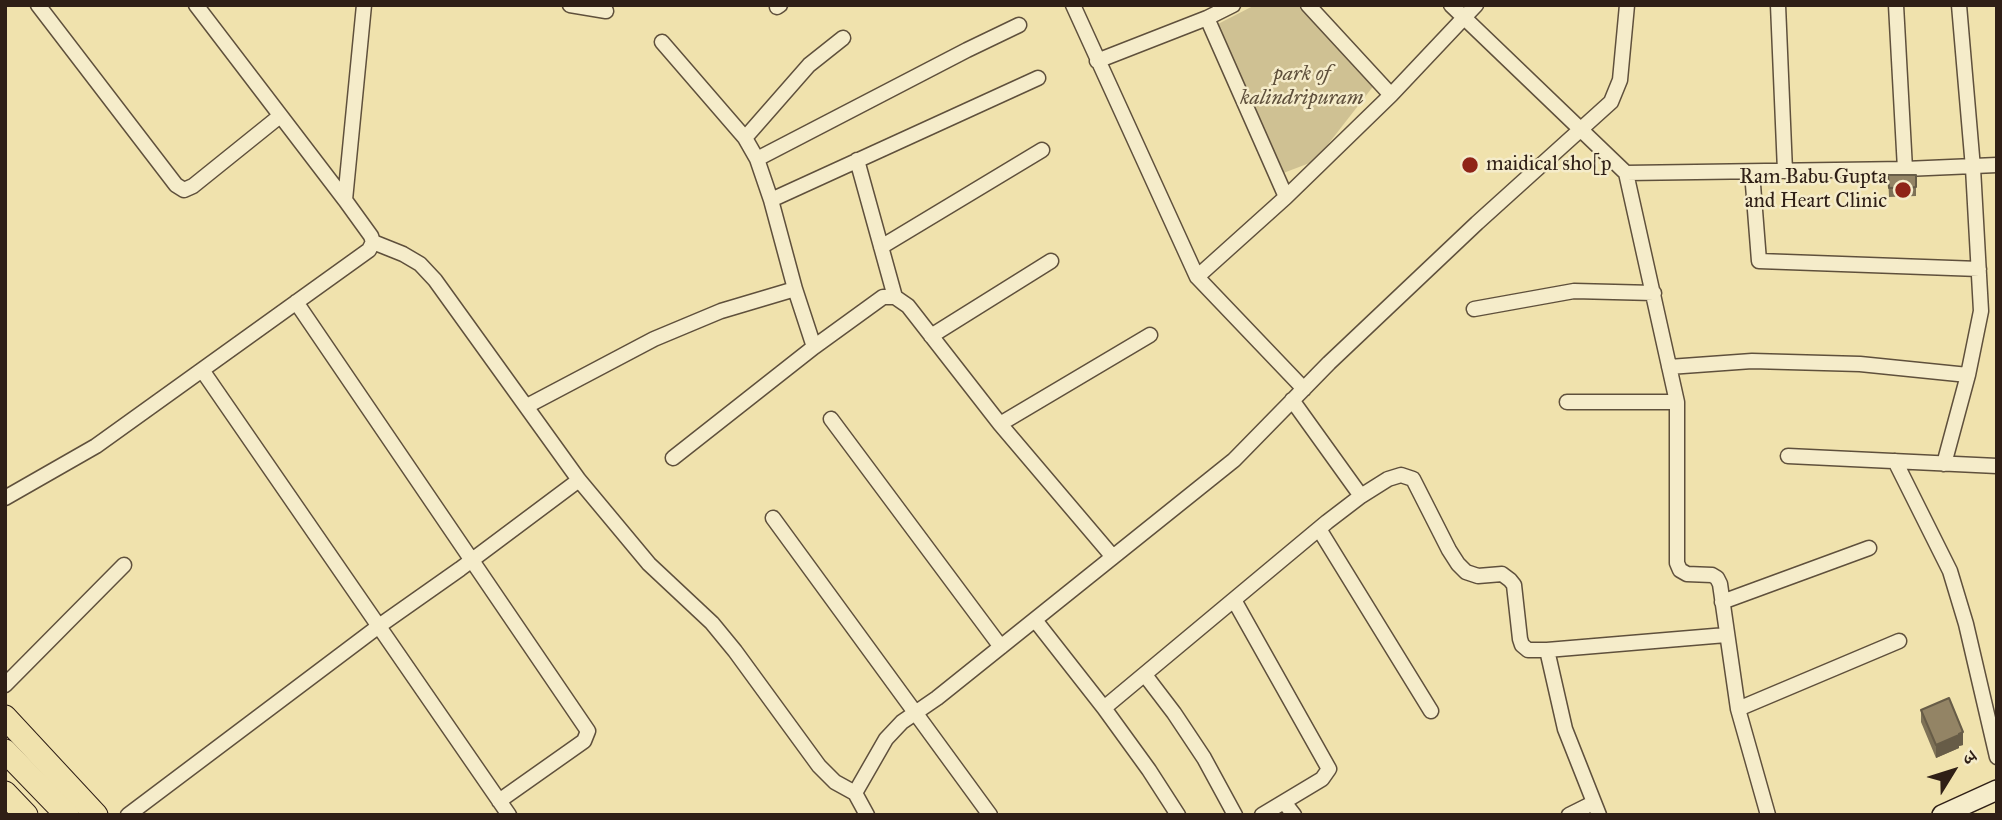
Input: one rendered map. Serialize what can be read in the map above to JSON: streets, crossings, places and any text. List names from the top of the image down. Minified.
{"parks":["park of kalindripuram"],"places":["maidical sho[p","Ram Babu Gupta and Heart Clinic"],"north":"top right"}
